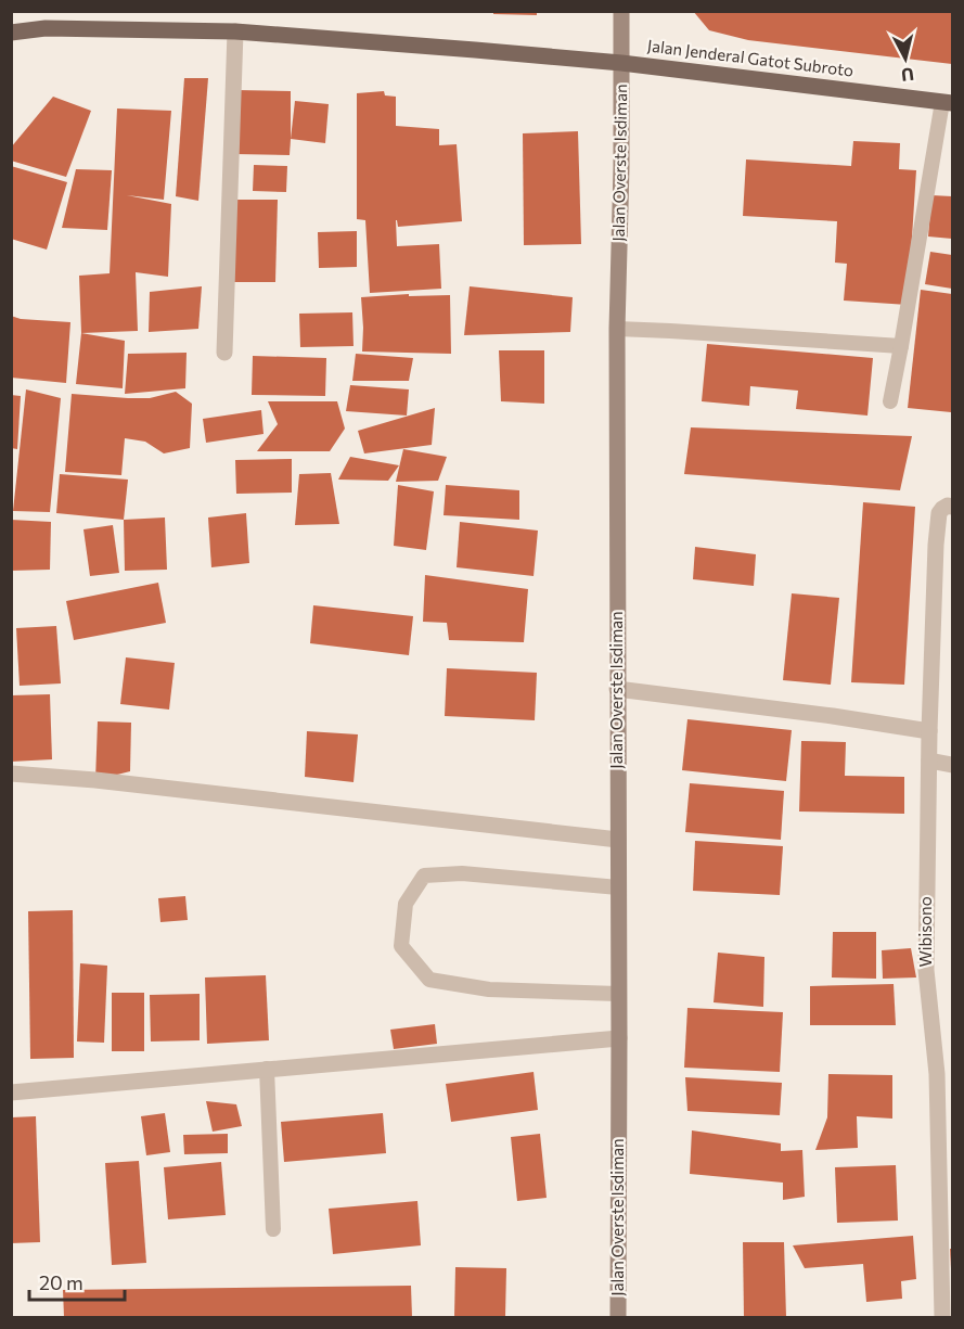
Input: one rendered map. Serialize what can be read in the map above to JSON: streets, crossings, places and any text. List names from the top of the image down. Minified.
{"streets":{"main road":["Jalan Jenderal Gatot Subroto","Jalan Overste Isdiman"],"street":["Wibisono"]},"crossings":[["Jalan Jenderal Gatot Subroto","Jalan Overste Isdiman"]],"scale_bar":"20 m","north":"bottom"}
